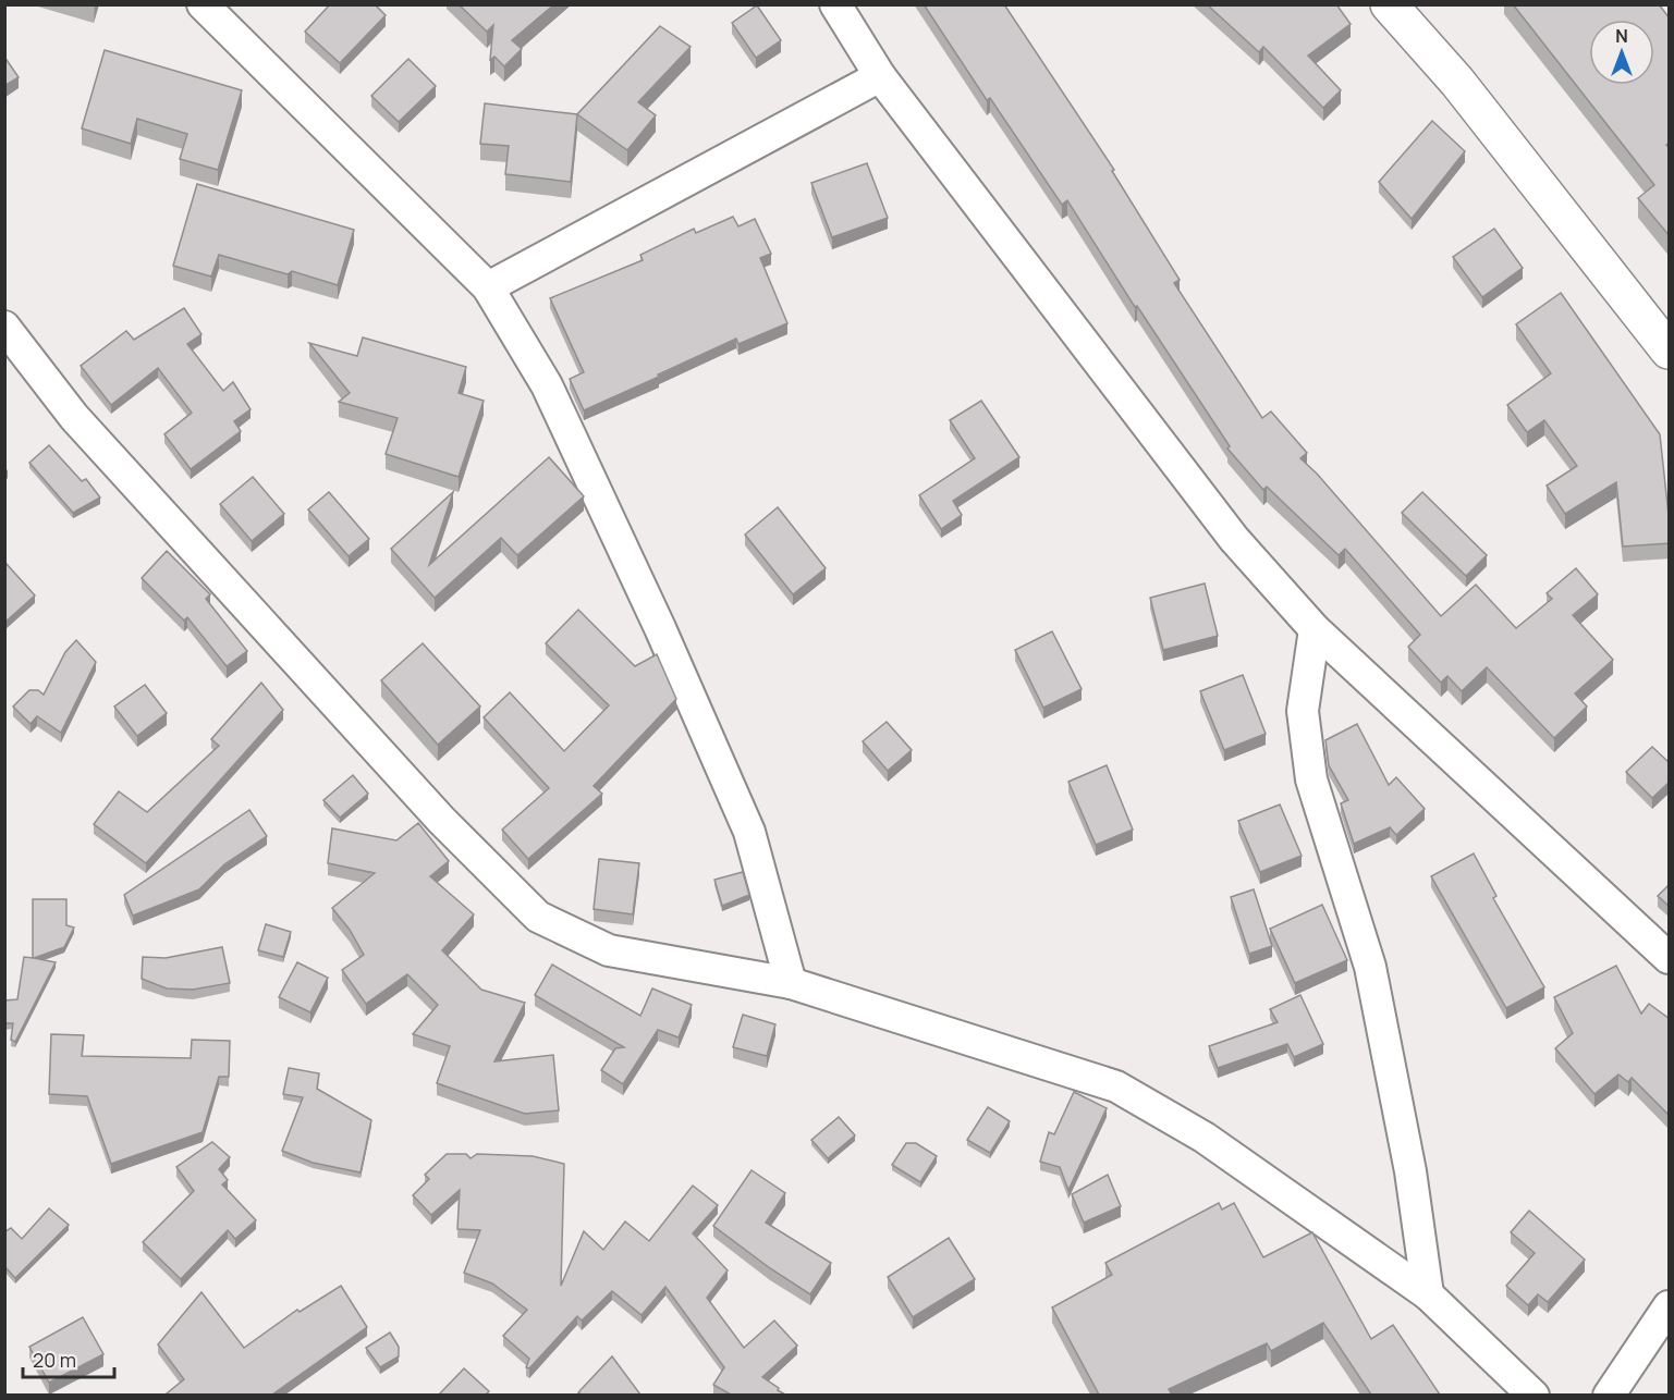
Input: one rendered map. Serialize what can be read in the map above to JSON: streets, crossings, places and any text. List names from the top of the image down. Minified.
{"scale_bar":"20 m","north":"top"}
